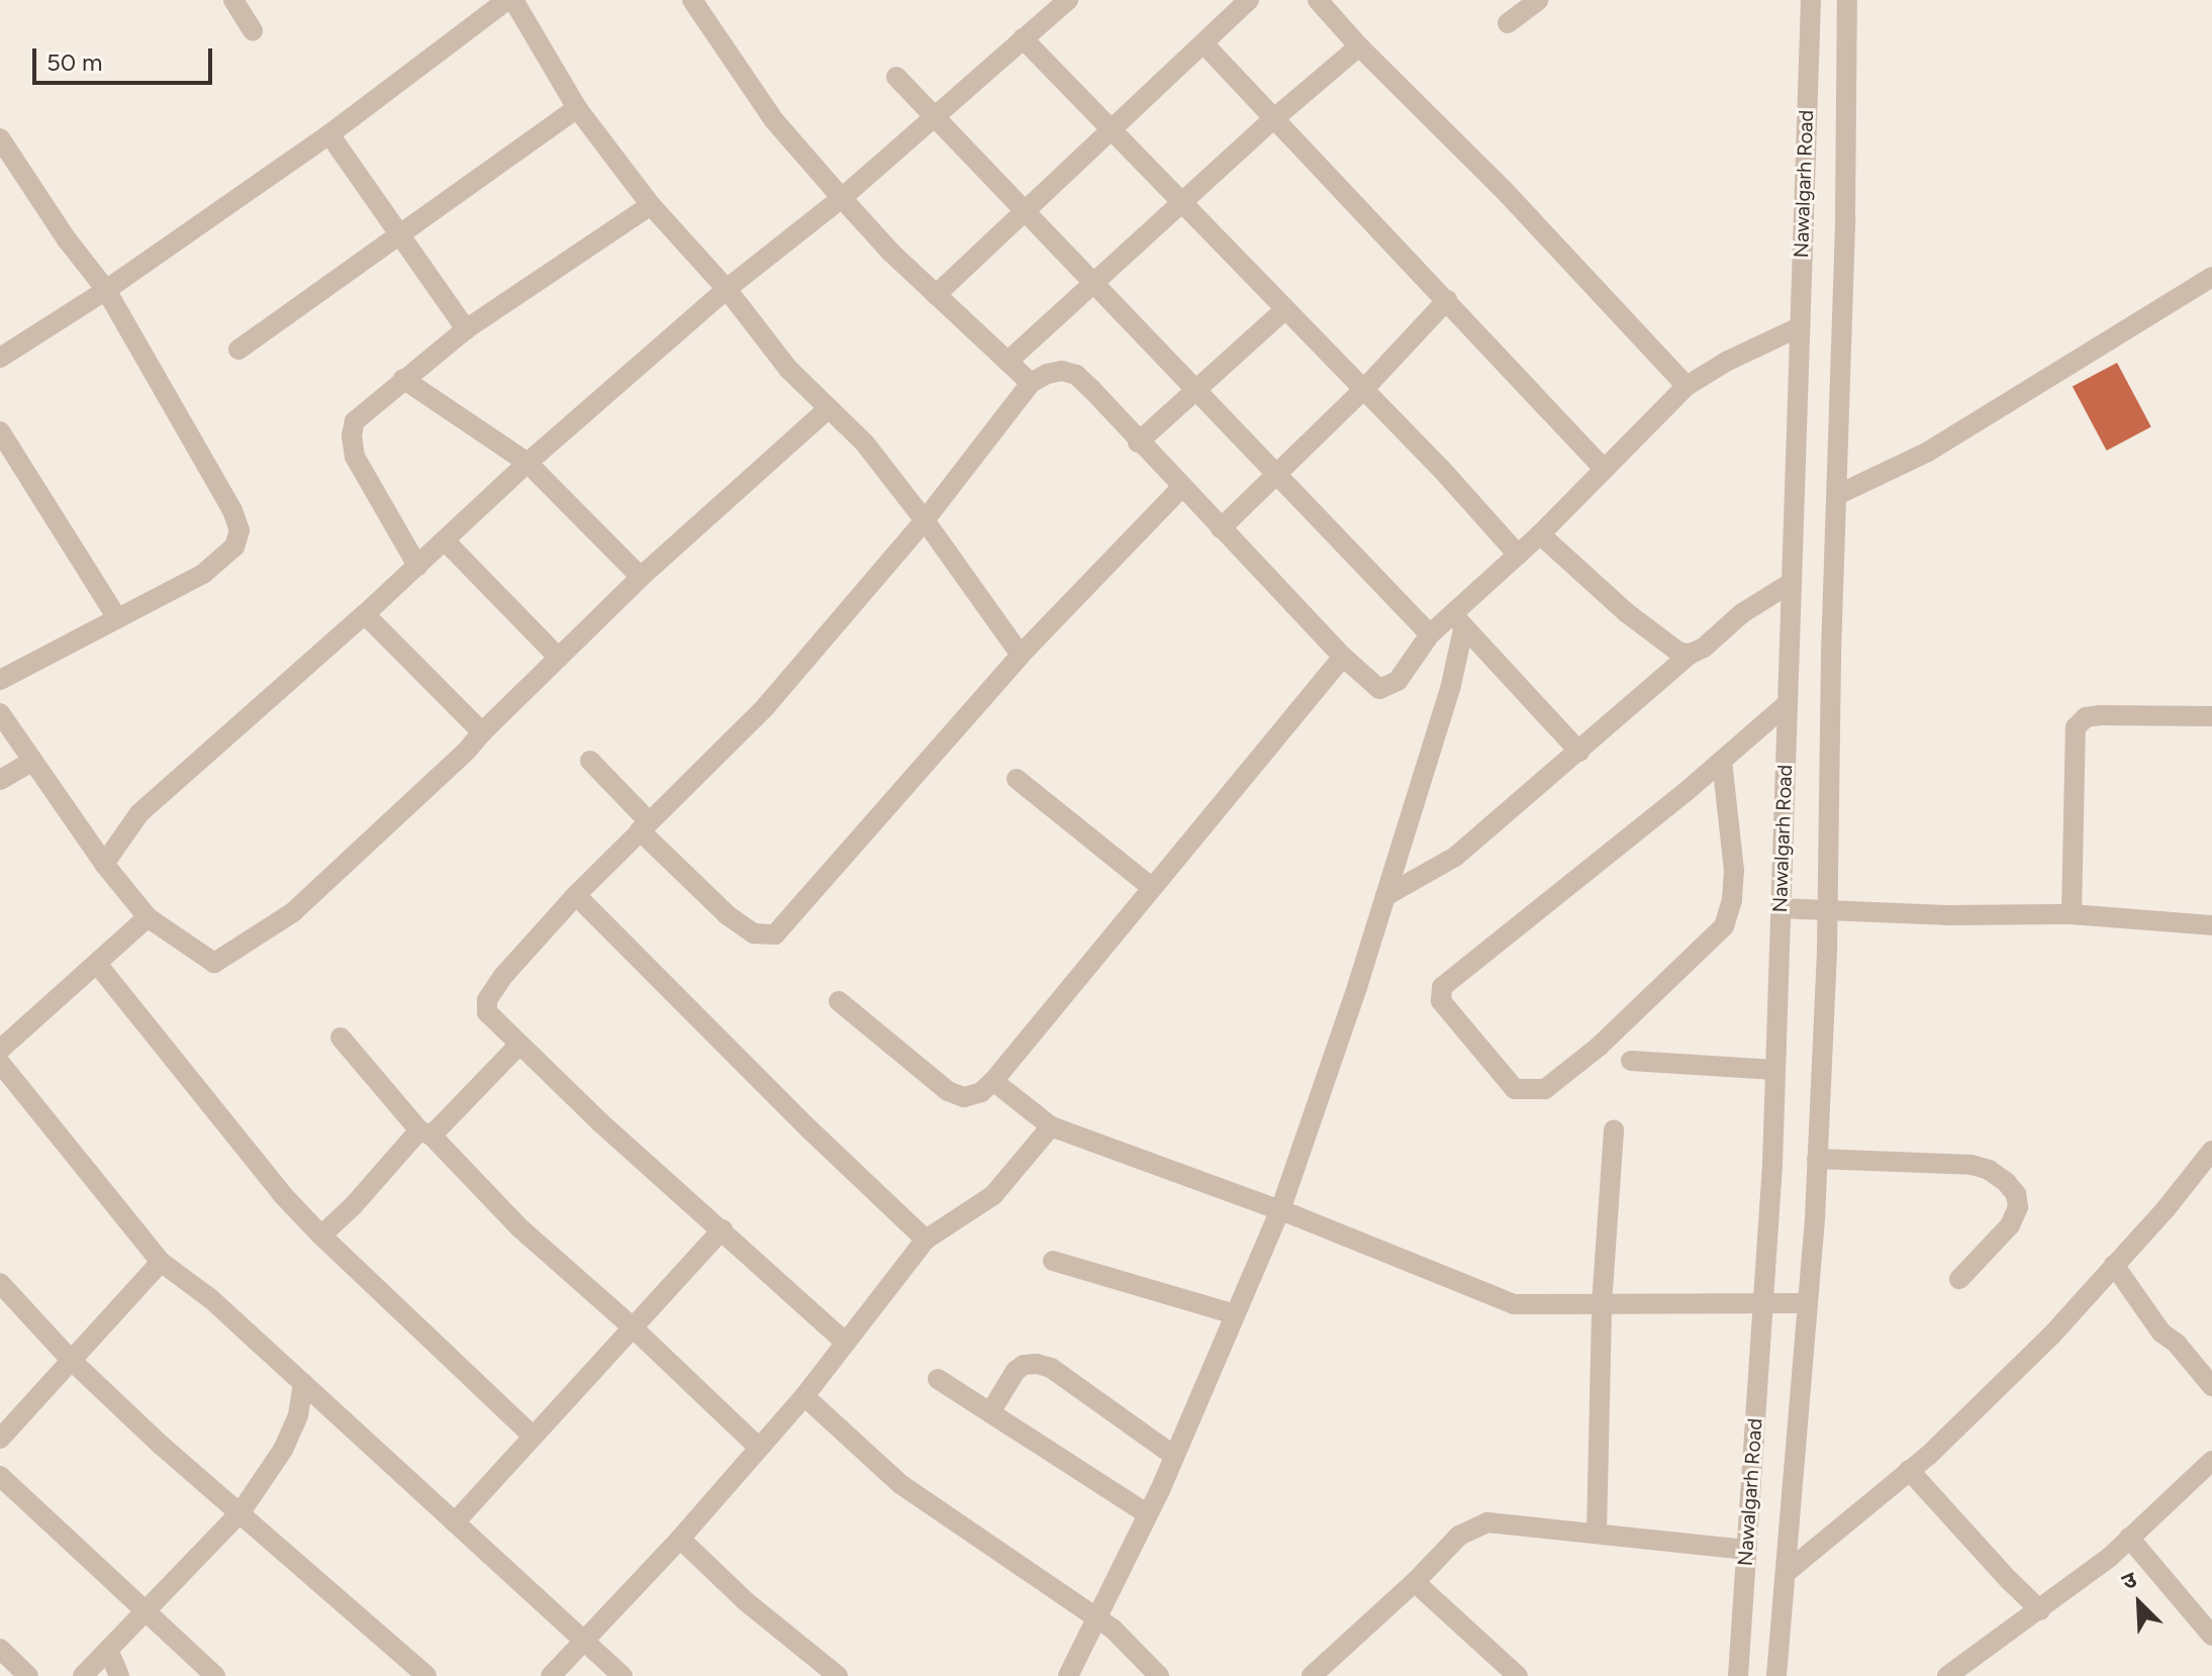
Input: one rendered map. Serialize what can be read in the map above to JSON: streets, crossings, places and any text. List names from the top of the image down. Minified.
{"streets":{"street":["Nawalgarh Road"]},"scale_bar":"50 m","north":"top left"}
